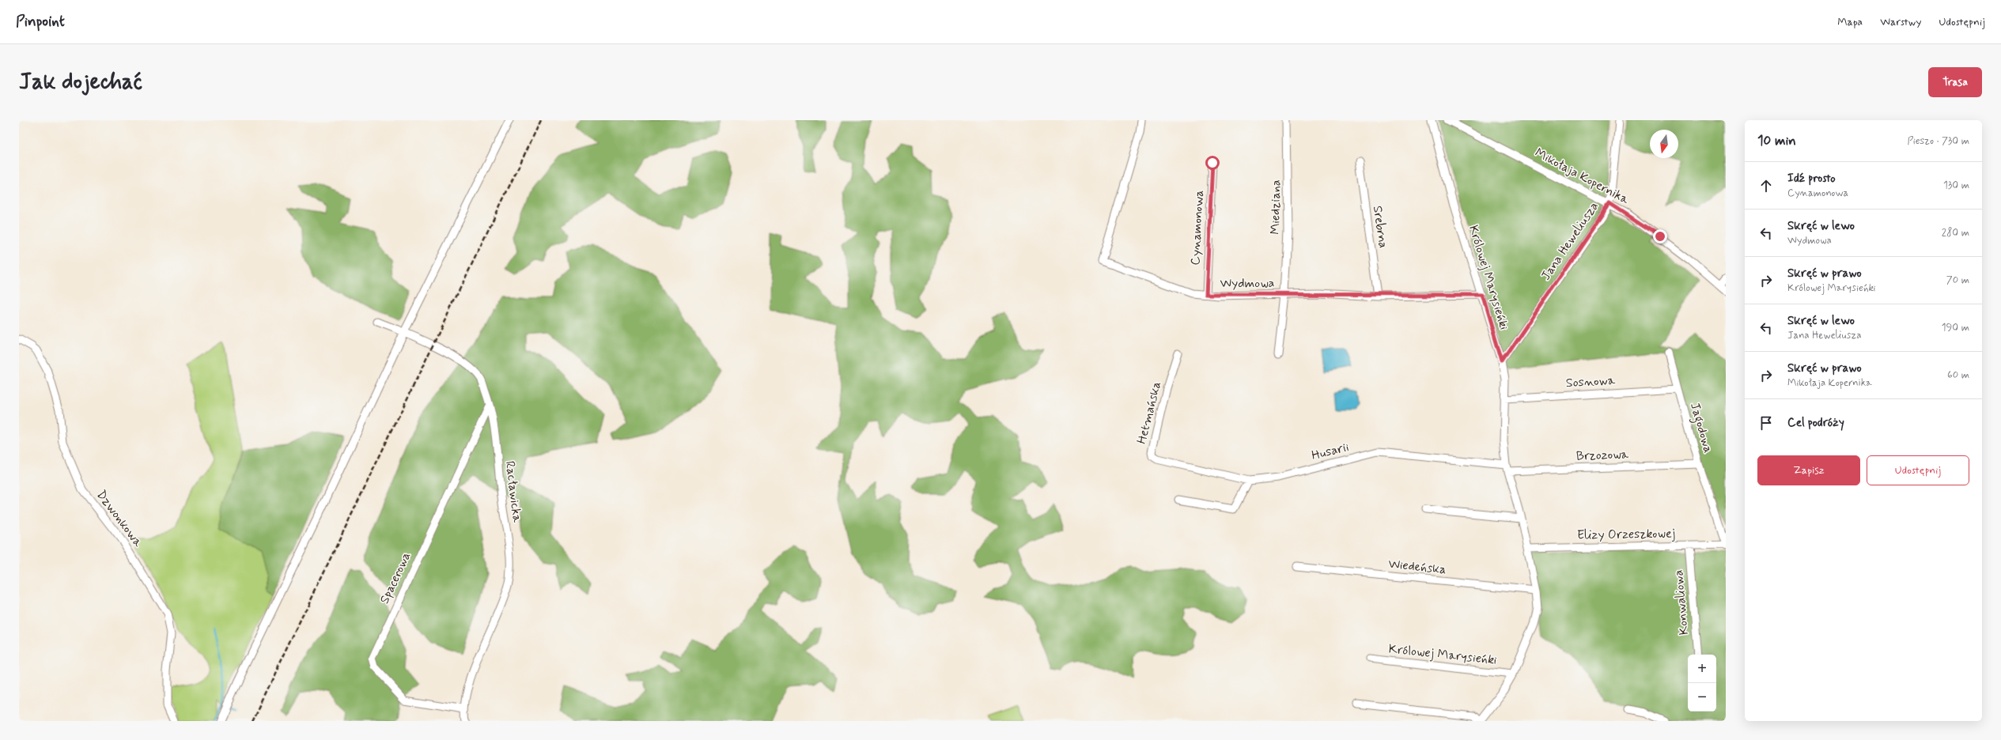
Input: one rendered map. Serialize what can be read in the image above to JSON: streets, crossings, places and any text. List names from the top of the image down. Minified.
{"streets":{"street":["Mikołaja Kopernika","Miedziana","Srebrna","Cynamonowa","Jana Heweliusza","Królowej Marysieńki","Wydmowa","Sosnowa","Hetmańska","Jagodowa","Husarii","Brzozowa","Racławicka","Dzwonkowa","Elizy Orzeszkowej","Wiedeńska","Spacerowa","Konwaliowa"]},"crossings":[["Mikołaja Kopernika","Jana Heweliusza"],["Miedziana","Wydmowa"],["Srebrna","Wydmowa"],["Cynamonowa","Wydmowa"],["Jana Heweliusza","Królowej Marysieńki"],["Królowej Marysieńki","Wydmowa"],["Królowej Marysieńki","Sosnowa"],["Królowej Marysieńki","Husarii"],["Królowej Marysieńki","Brzozowa"],["Królowej Marysieńki","Elizy Orzeszkowej"],["Królowej Marysieńki","Wiedeńska"],["Sosnowa","Jagodowa"],["Hetmańska","Husarii"],["Jagodowa","Brzozowa"],["Jagodowa","Elizy Orzeszkowej"],["Husarii","Brzozowa"],["Racławicka","Spacerowa"],["Elizy Orzeszkowej","Konwaliowa"]],"north":"bottom","page":{"header":"Pinpoint","nav":["Mapa","Warstwy","Udostępnij"],"buttons":["Trasa",["Zapisz","Udostępnij"]],"title":"Jak dojechać","heading":["10 min","Pieszo · 730 m"],"list":[["Idź prosto","Cynamonowa","130 m"],["Skręć w lewo","Wydmowa","280 m"],["Skręć w prawo","Królowej Marysieńki","70 m"],["Skręć w lewo","Jana Heweliusza","190 m"],["Skręć w prawo","Mikołaja Kopernika","60 m"],"Cel podróży"],"map_buttons":["+","−"]}}
